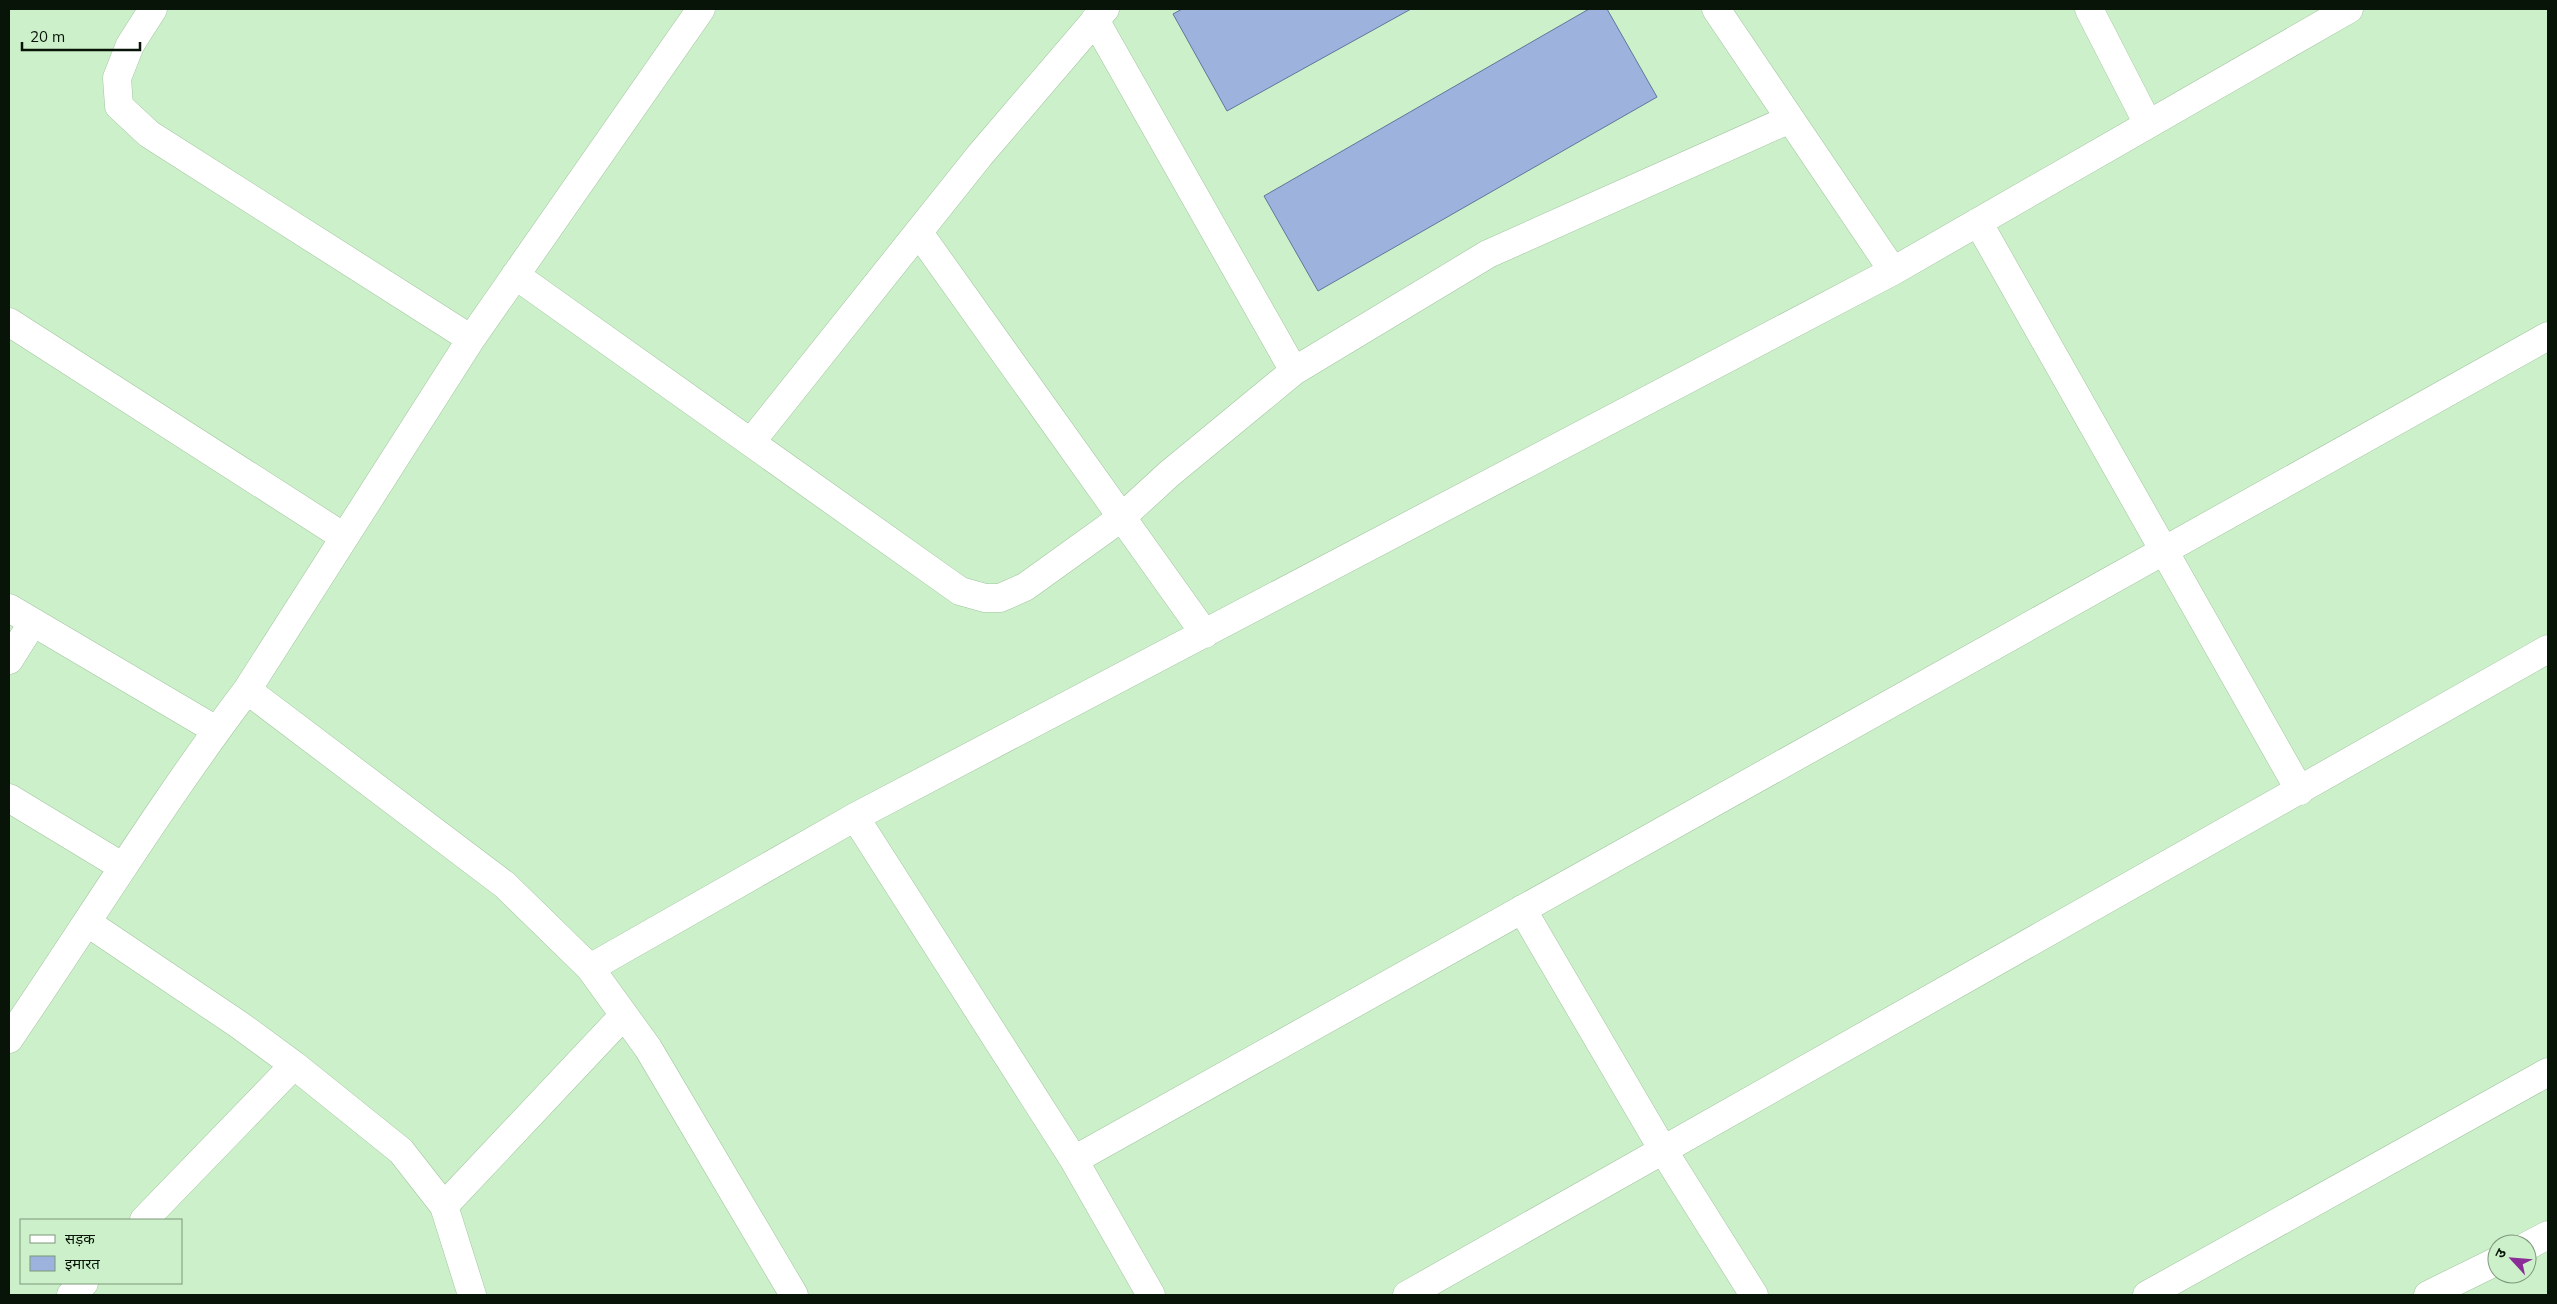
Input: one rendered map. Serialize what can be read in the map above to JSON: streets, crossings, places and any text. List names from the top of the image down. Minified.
{"legend":["सड़क","इमारत"],"scale_bar":"20 m","north":"top left"}
